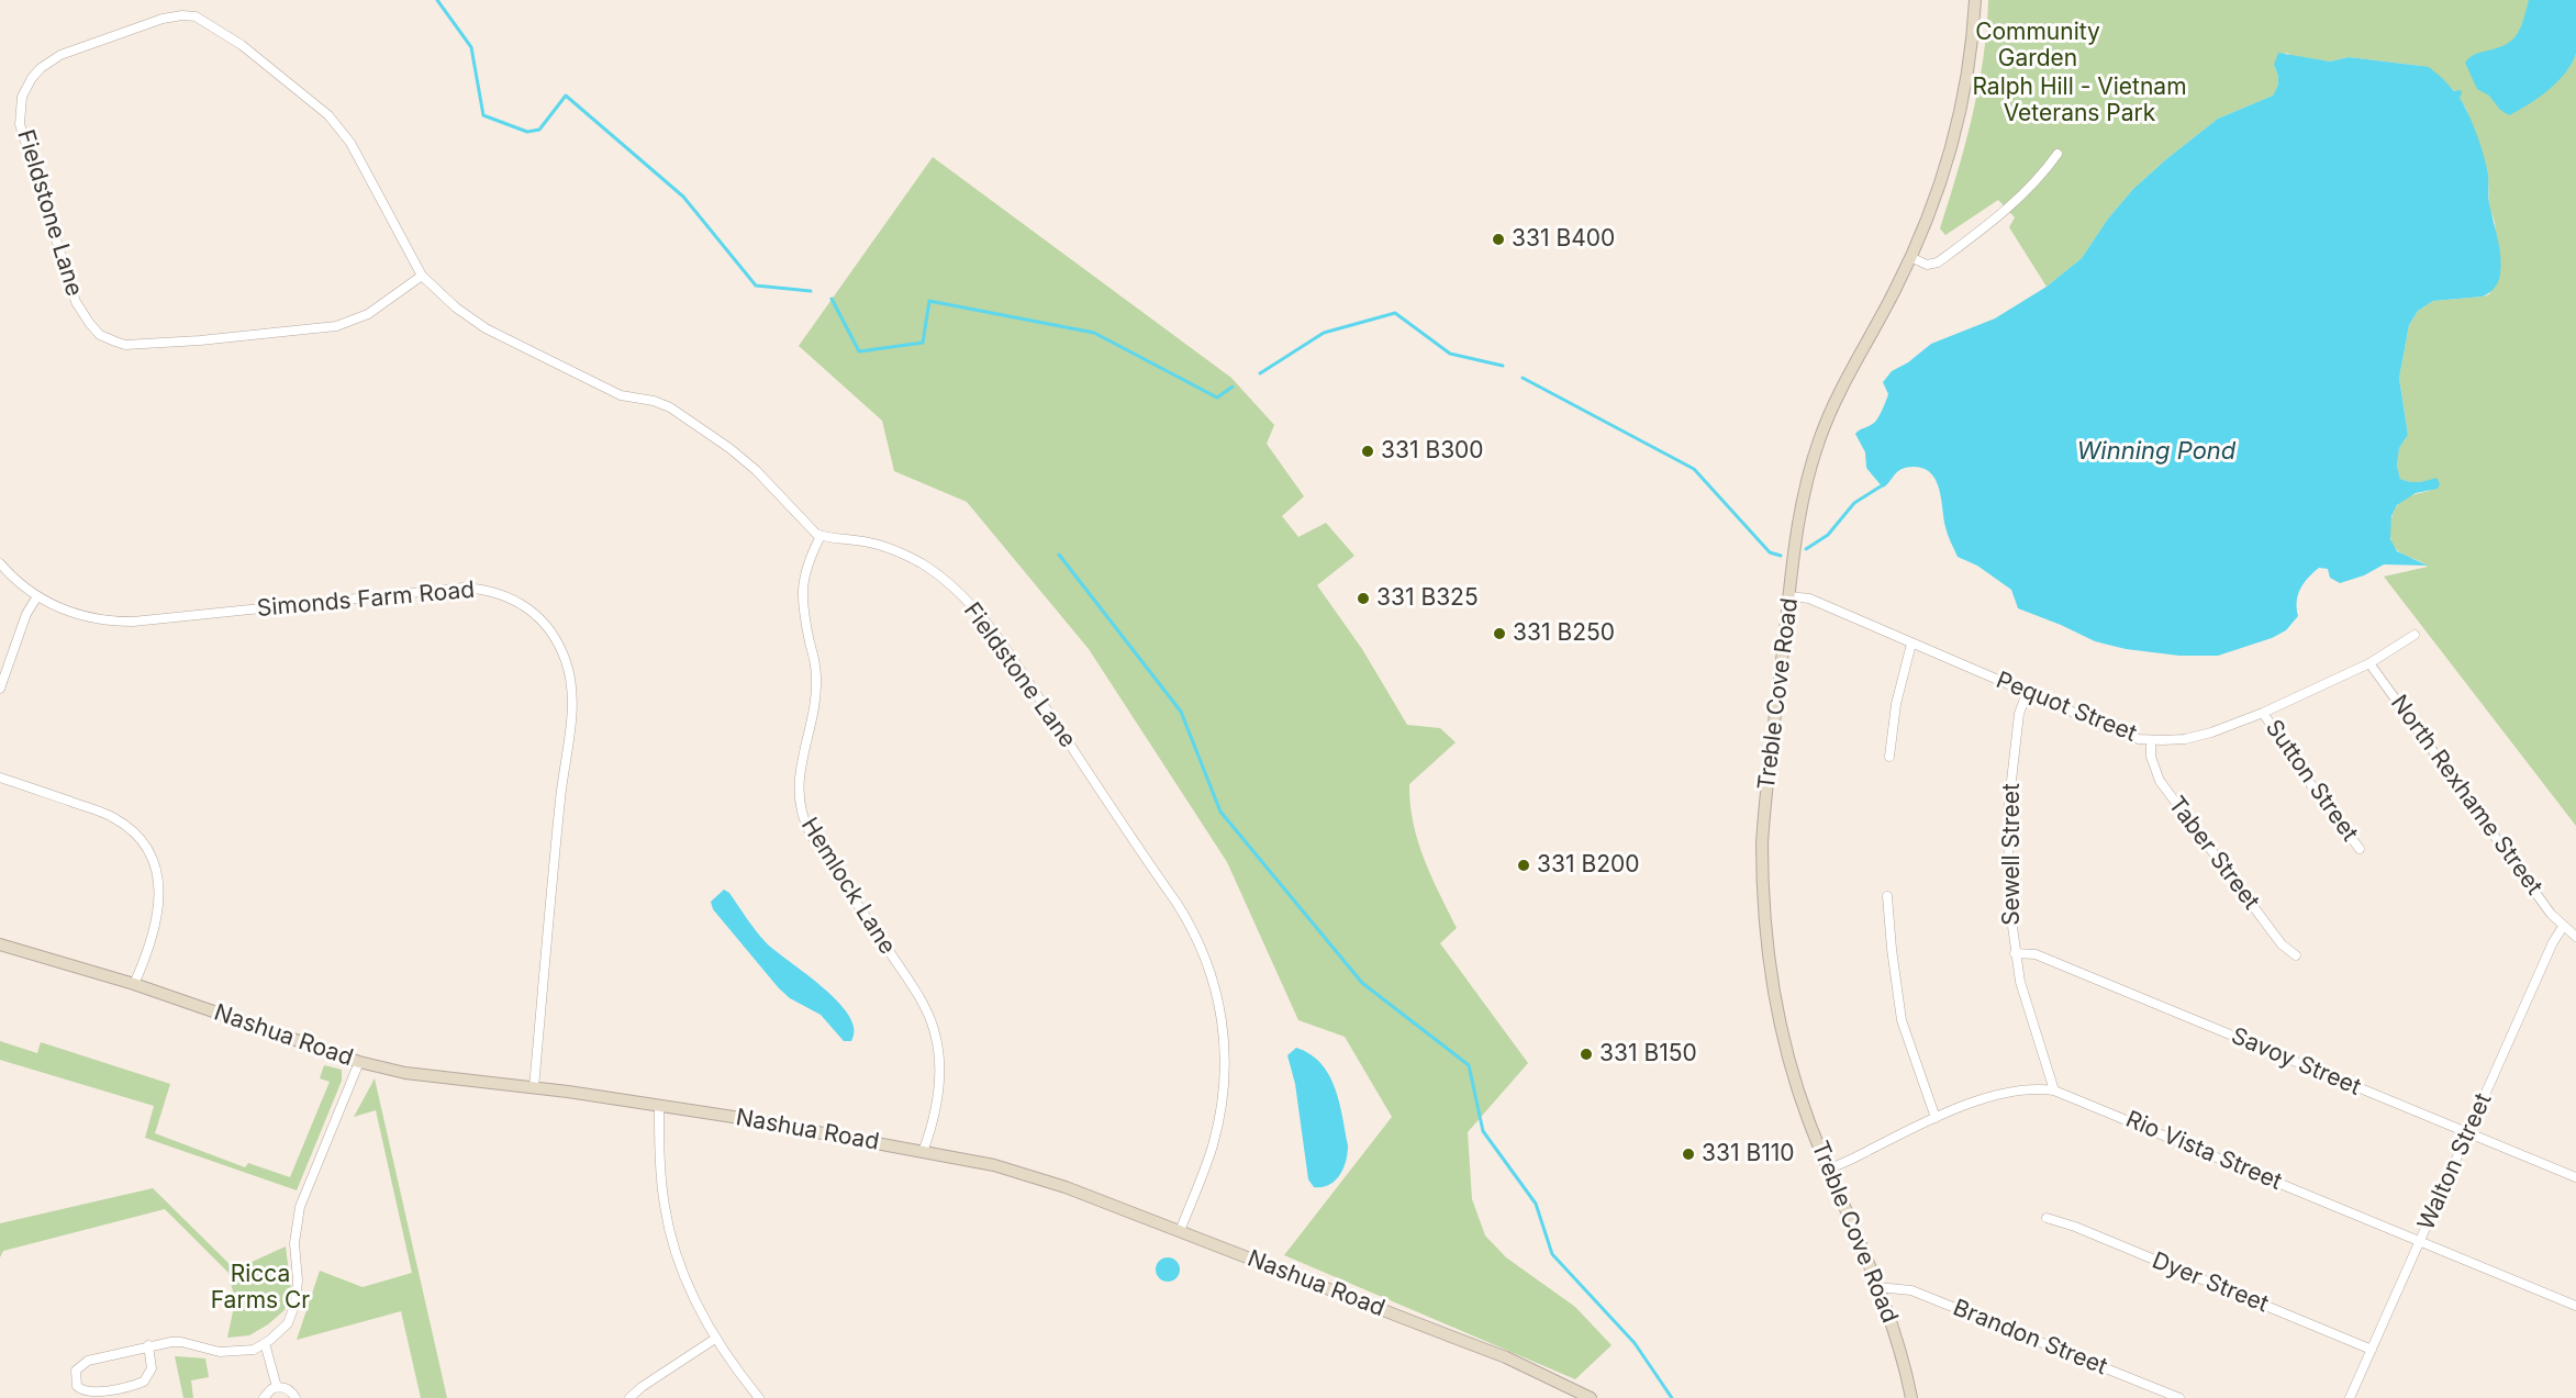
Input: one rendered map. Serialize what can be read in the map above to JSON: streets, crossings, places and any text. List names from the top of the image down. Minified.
{"streets":{"main road":["Treble Cove Road","Nashua Road"],"street":["Fieldstone Lane","Simonds Farm Road","Pequot Street","Sutton Street","North Rexhame Street","Taber Street","Sewell Street","Hemlock Lane","Savoy Street","Rio Vista Street","Walton Street","Dyer Street","Brandon Street"]},"crossings":[["Fieldstone Lane","Hemlock Lane"],["Fieldstone Lane","Nashua Road"],["Simonds Farm Road","Nashua Road"],["Treble Cove Road","Pequot Street"],["Treble Cove Road","Rio Vista Street"],["Treble Cove Road","Brandon Street"],["Pequot Street","Sutton Street"],["Pequot Street","North Rexhame Street"],["Pequot Street","Taber Street"],["Pequot Street","Sewell Street"],["North Rexhame Street","Walton Street"],["Sewell Street","Savoy Street"],["Sewell Street","Rio Vista Street"],["Hemlock Lane","Nashua Road"],["Savoy Street","Walton Street"],["Rio Vista Street","Walton Street"],["Walton Street","Dyer Street"]],"water":["Winning Pond"],"parks":["Community Garden","Ralph Hill - Vietnam Veterans Park","Ricca Farms Cr"],"places":["331 B400","331 B300","331 B325","331 B250","331 B200","331 B150","331 B110"]}
